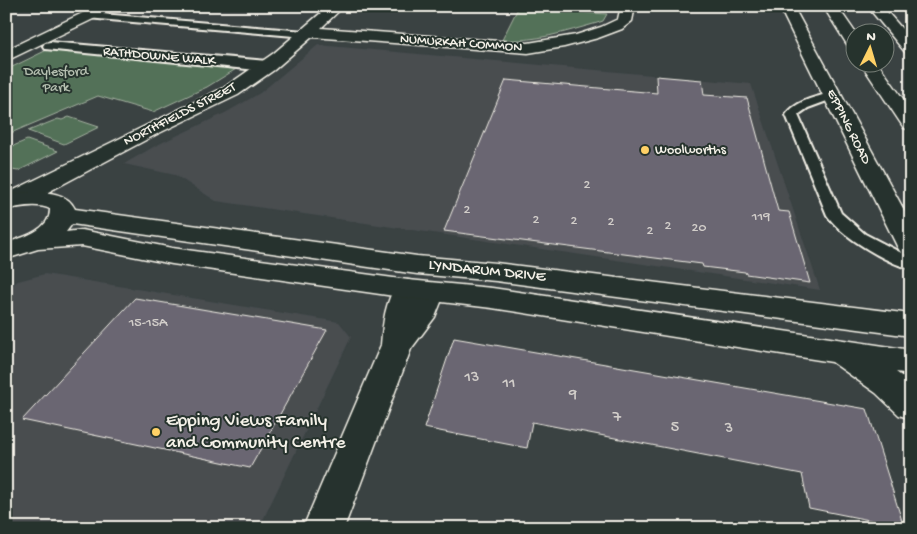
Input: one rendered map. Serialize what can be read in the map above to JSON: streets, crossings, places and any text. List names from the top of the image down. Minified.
{"streets":{"street":["NUMURKAH COMMON","RATHDOWNE WALK","NORTHFIELDS STREET","EPPING ROAD","LYNDARUM DRIVE"]},"crossings":[["NUMURKAH COMMON","NORTHFIELDS STREET"],["RATHDOWNE WALK","NORTHFIELDS STREET"],["NORTHFIELDS STREET","LYNDARUM DRIVE"]],"parks":["Daylesford Park"],"places":["Woolworths","Epping Views Family and Community Centre"],"house_numbers":["2","2","119","2","2","2","2","20","2","15-15A","13","11","9","7","5","3"],"north":"top"}
